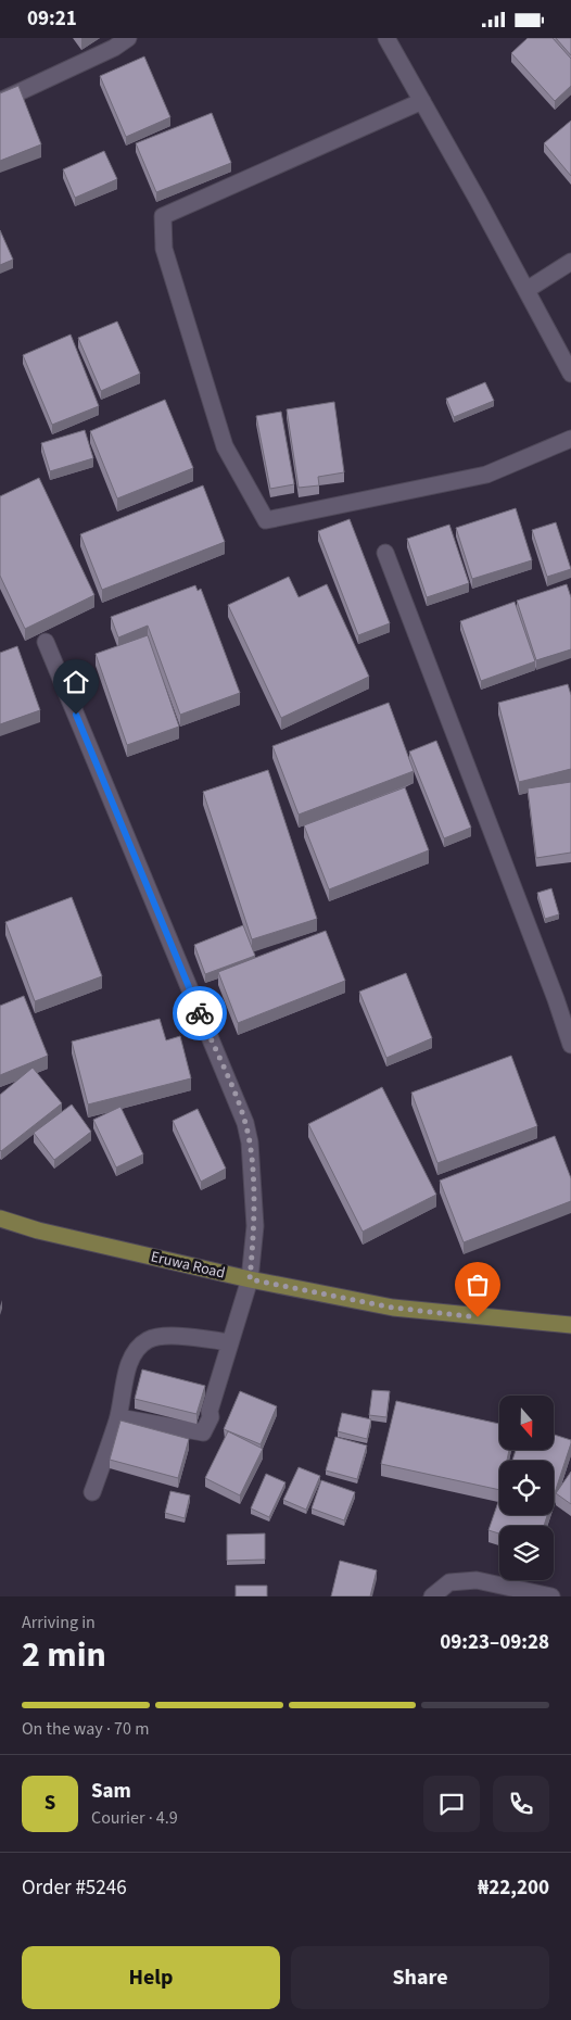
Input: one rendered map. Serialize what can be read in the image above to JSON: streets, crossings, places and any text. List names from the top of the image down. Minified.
{"streets":{"main road":["Eruwa Road"]},"north":"bottom","page":{"status":"09:21","heading":["2 min","Arriving in","09:23–09:28"],"panel":["Sam","Courier · 4.9","Order #5246","₦22,200"],"bar":"On the way · 70 m","round":"S","buttons":["Help","Share"]}}
